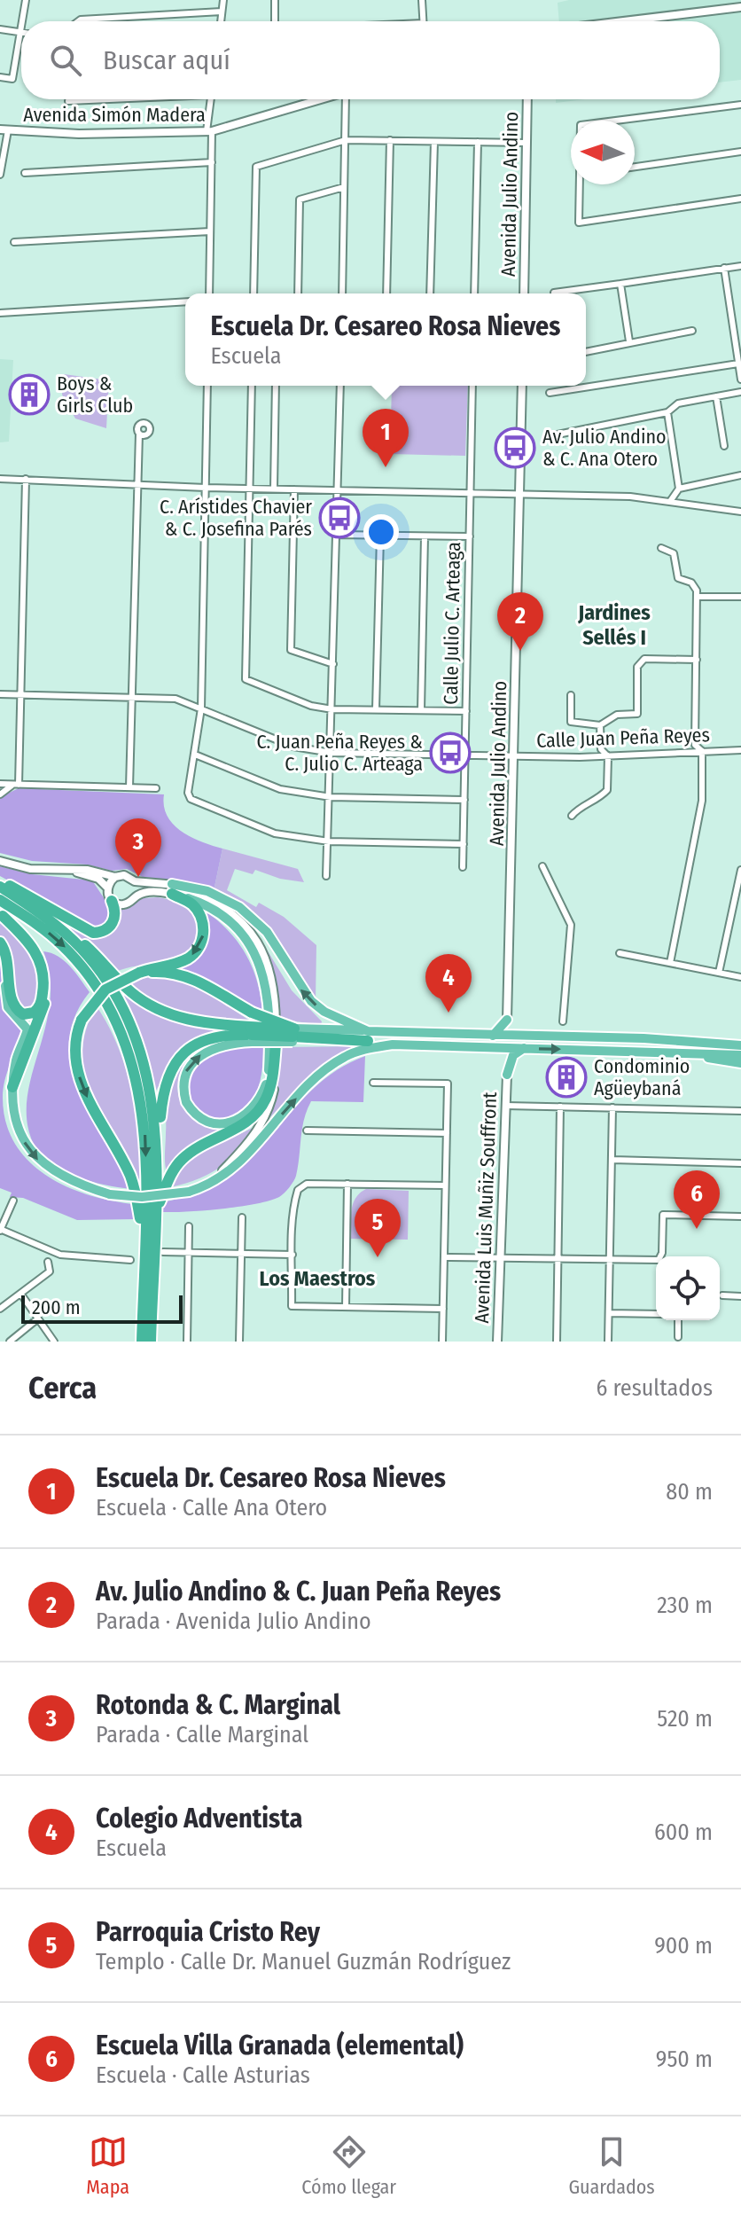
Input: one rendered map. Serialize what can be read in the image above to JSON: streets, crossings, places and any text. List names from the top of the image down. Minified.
{"streets":{"street":["Avenida Simón Madera","Avenida Julio Andino","Calle Julio C. Arteaga","Calle Juan Peña Reyes","Avenida Luis Muñiz Souffront"]},"crossings":[["Avenida Julio Andino","Calle Juan Peña Reyes"],["Calle Julio C. Arteaga","Calle Juan Peña Reyes"]],"districts":["Jardines Sellés I","Los Maestros"],"places":{"building":["Boys & Girls Club","Condominio Agüeybaná"],"bus stop":["Av. Julio Andino & C. Ana Otero","C. Arístides Chavier & C. Josefina Parés","C. Juan Peña Reyes & C. Julio C. Arteaga"]},"scale_bar":"200 m","north":"left","page":{"search":"Buscar aquí","popup":["Escuela Dr. Cesareo Rosa Nieves","Escuela"],"pins":["1","2","3","4","6","5"],"scale":"200 m","heading":["Cerca","6 resultados"],"list":[{"mark":"1","name":"Escuela Dr. Cesareo Rosa Nieves","note":"Escuela · Calle Ana Otero","value":"80 m"},{"mark":"2","name":"Av. Julio Andino & C. Juan Peña Reyes","note":"Parada · Avenida Julio Andino","value":"230 m"},{"mark":"3","name":"Rotonda & C. Marginal","note":"Parada · Calle Marginal","value":"520 m"},{"mark":"4","name":"Colegio Adventista","note":"Escuela","value":"600 m"},{"mark":"5","name":"Parroquia Cristo Rey","note":"Templo · Calle Dr. Manuel Guzmán Rodríguez","value":"900 m"},{"mark":"6","name":"Escuela Villa Granada (elemental)","note":"Escuela · Calle Asturias","value":"950 m"}],"nav":["Mapa","Cómo llegar","Guardados"]}}
